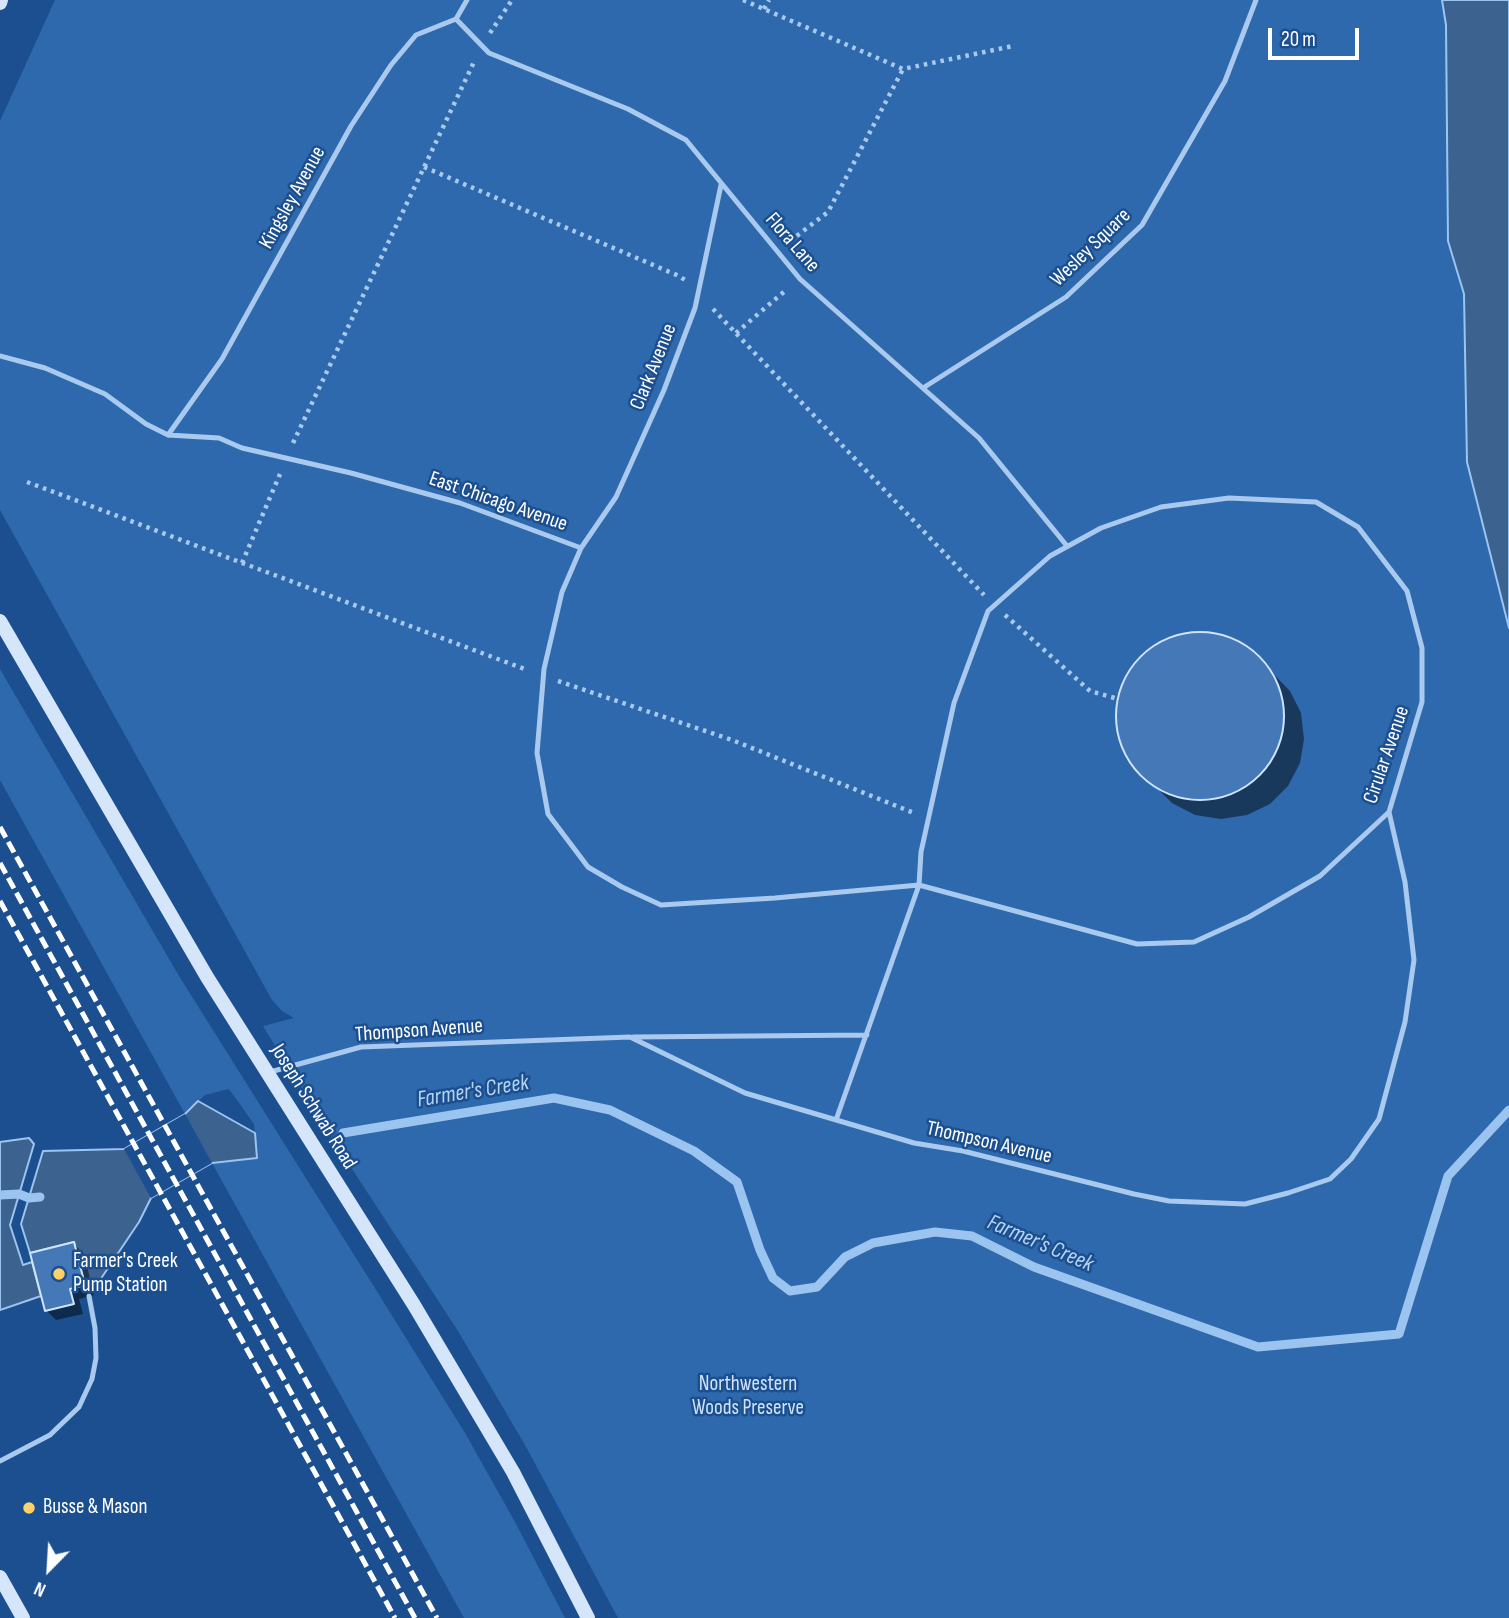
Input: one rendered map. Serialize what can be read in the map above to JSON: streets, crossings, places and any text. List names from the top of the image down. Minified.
{"streets":{"street":["Joseph Schwab Road"],"lane":["Kingsley Avenue","Flora Lane","Wesley Square","Clark Avenue","East Chicago Avenue","Cirular Avenue","Thompson Avenue"]},"crossings":[["Kingsley Avenue","Flora Lane"],["Kingsley Avenue","East Chicago Avenue"],["Flora Lane","Wesley Square"],["Flora Lane","Clark Avenue"],["Flora Lane","Cirular Avenue"],["Clark Avenue","East Chicago Avenue"],["East Chicago Avenue","Cirular Avenue"],["Cirular Avenue","Thompson Avenue"],["Thompson Avenue","Joseph Schwab Road"]],"water":["Farmer's Creek"],"parks":["Northwestern Woods Preserve"],"places":["Farmer's Creek Pump Station","Busse & Mason"],"scale_bar":"20 m","north":"bottom left"}
